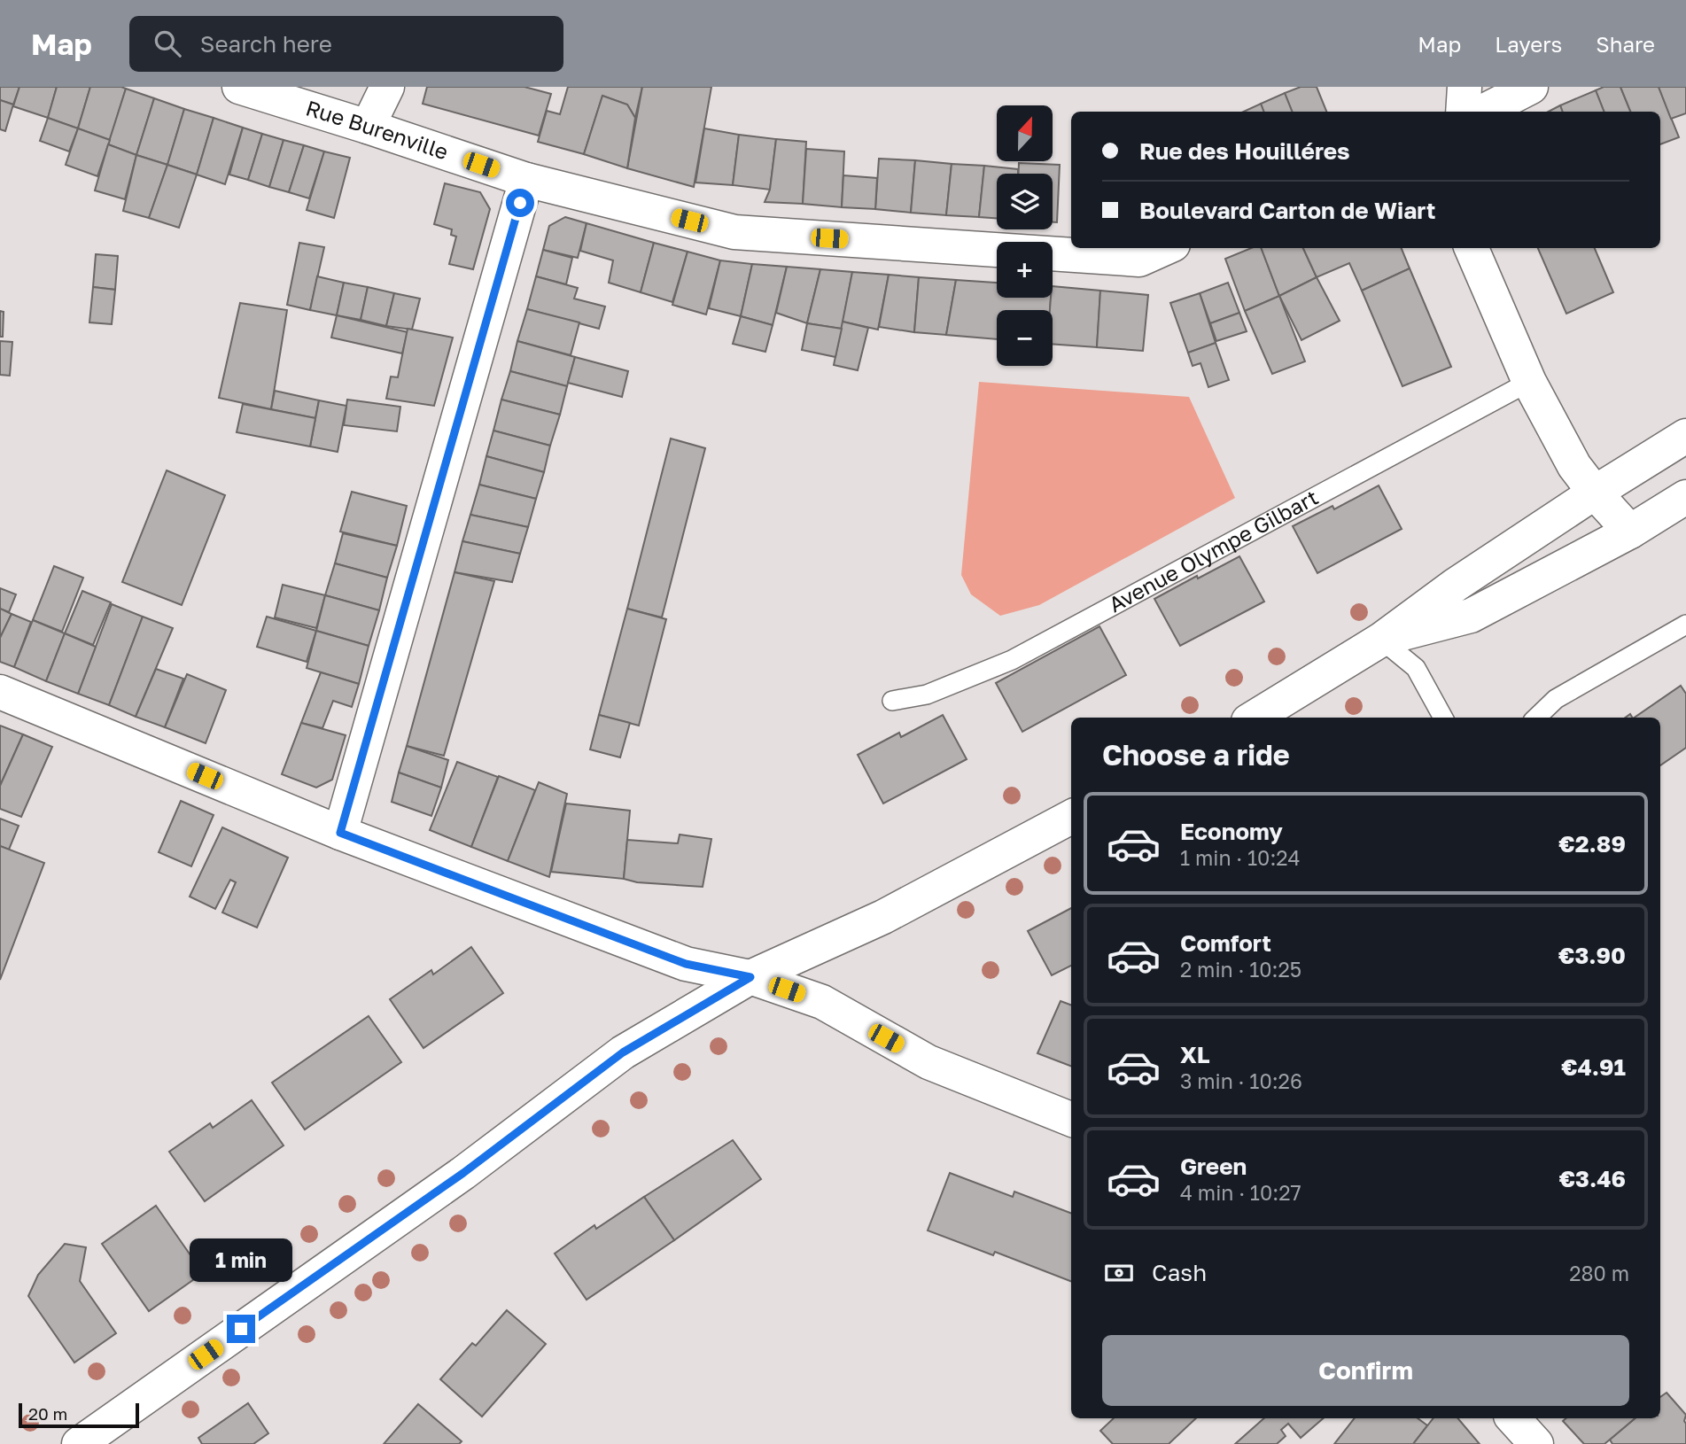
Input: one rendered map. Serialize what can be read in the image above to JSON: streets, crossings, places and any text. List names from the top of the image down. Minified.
{"streets":{"street":["Rue Burenville"],"lane":["Avenue Olympe Gilbart"]},"scale_bar":"20 m","north":"top","page":{"header":"Map","search":"Search here","nav":["Map","Layers","Share"],"map_buttons":["+","−"],"banner":["Rue des Houilléres","Boulevard Carton de Wiart"],"heading":"Choose a ride","list":[{"name":"Economy","note":"1 min · 10:24","value":"€2.89"},{"name":"Comfort","note":"2 min · 10:25","value":"€3.90"},{"name":"XL","note":"3 min · 10:26","value":"€4.91"},{"name":"Green","note":"4 min · 10:27","value":"€3.46"}],"bubble":"1 min","pay":["Cash","280 m"],"buttons":"Confirm","scale":"20 m"}}
